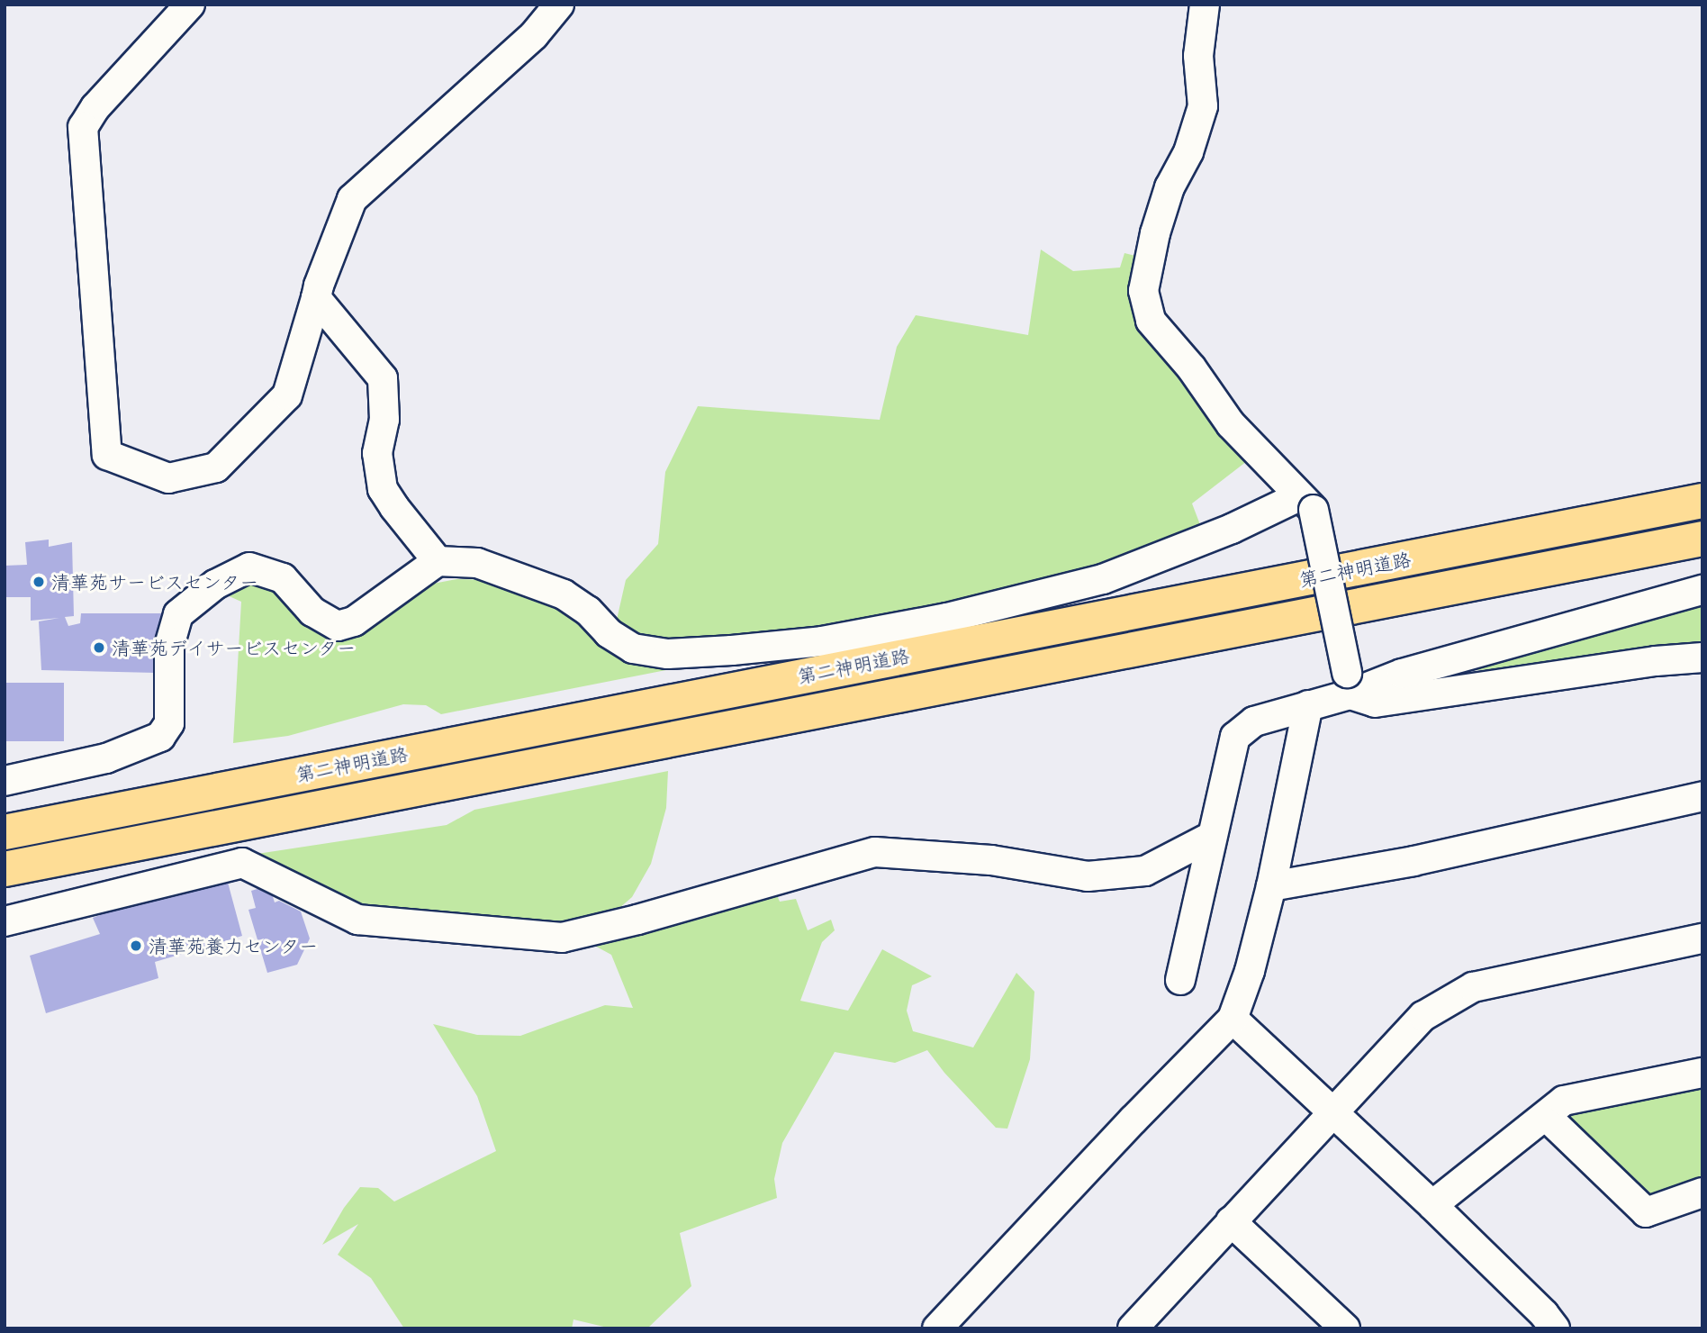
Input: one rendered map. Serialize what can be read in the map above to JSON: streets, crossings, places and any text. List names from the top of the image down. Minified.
{"streets":{"highway":["第二神明道路"]},"places":["清華苑サービスセンター","清華苑デイサービスセンター","清華苑養力センター"]}
